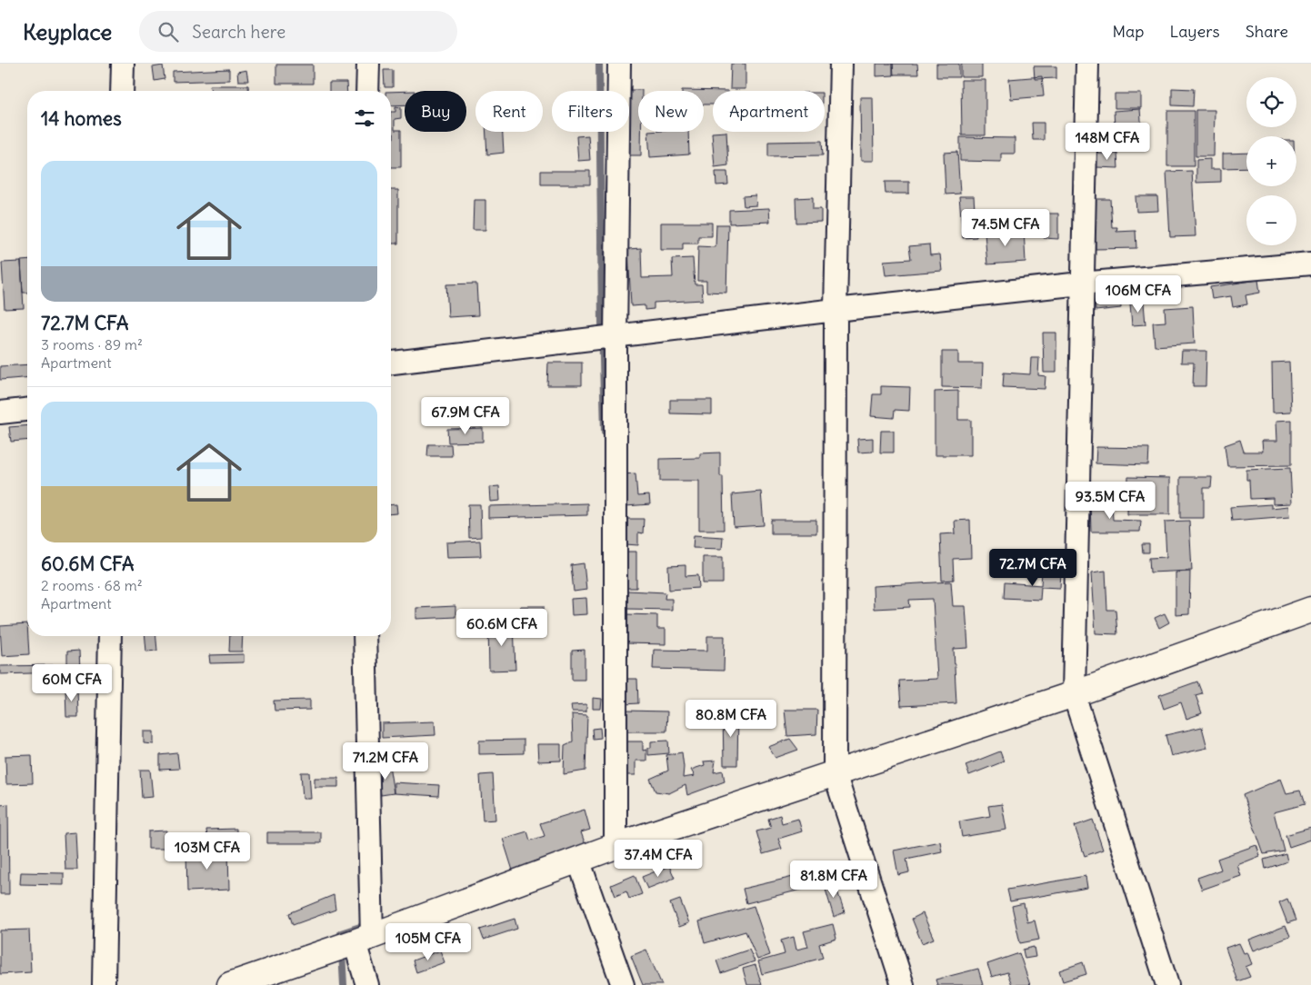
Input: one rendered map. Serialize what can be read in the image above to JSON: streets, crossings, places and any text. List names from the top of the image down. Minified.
{"page":{"header":"Keyplace","search":"Search here","nav":["Map","Layers","Share"],"map_buttons":["+","−"],"chip":["Buy","Rent","Filters","New","Apartment"],"heading":"14 homes","price":["148M CFA","74.5M CFA","106M CFA","67.9M CFA","93.5M CFA","72.7M CFA","60.6M CFA","60M CFA","80.8M CFA","71.2M CFA","103M CFA","37.4M CFA","81.8M CFA","105M CFA"],"list":[{"name":"72.7M CFA","note":"3 rooms · 89 m² · Apartment"},{"name":"60.6M CFA","note":"2 rooms · 68 m² · Apartment"}]}}
